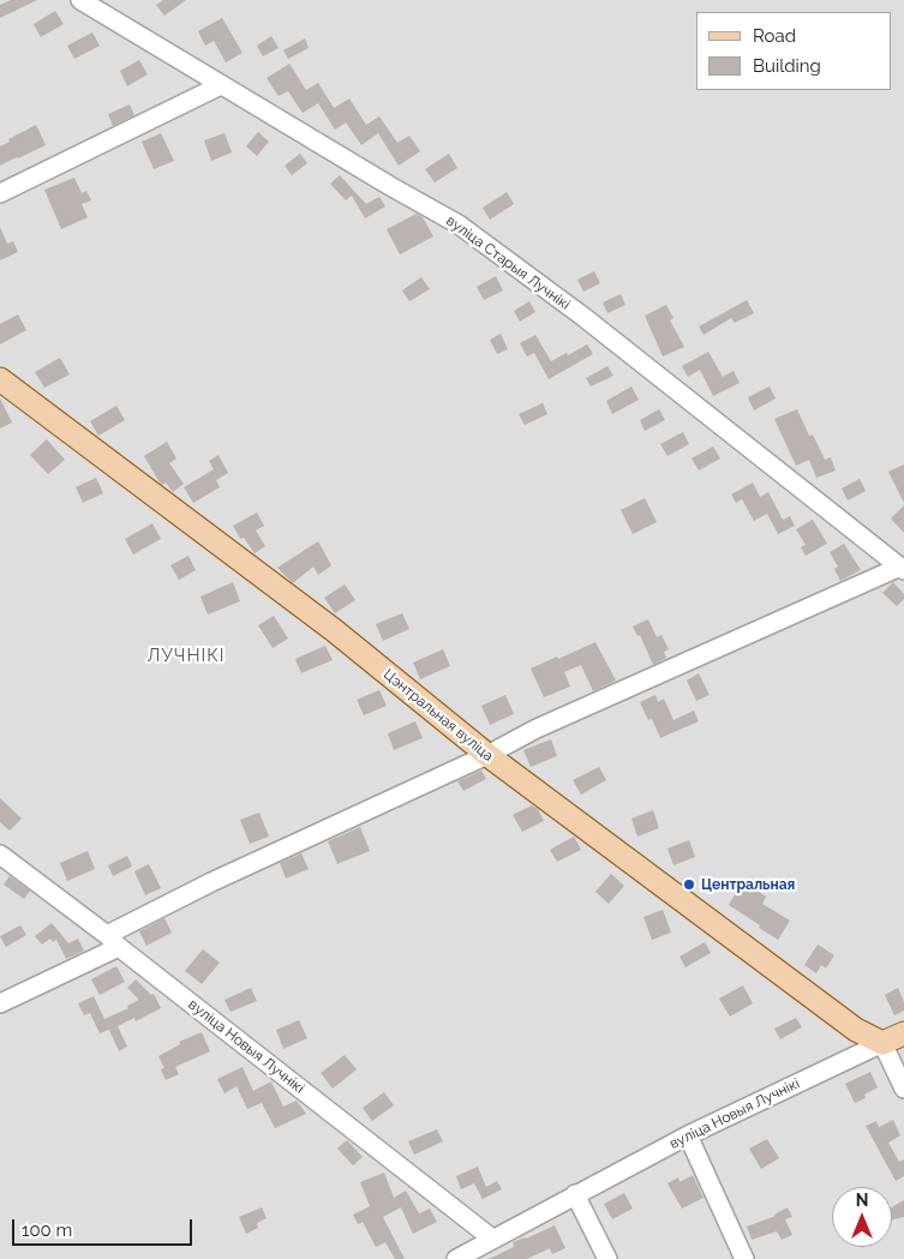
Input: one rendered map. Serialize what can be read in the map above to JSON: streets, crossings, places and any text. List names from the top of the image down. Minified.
{"streets":{"main road":["Цэнтральная вуліца"],"street":["вуліца Старыя Лучнікі","вуліца Новыя Лучнікі"]},"crossings":[["Цэнтральная вуліца","вуліца Новыя Лучнікі"]],"districts":["ЛУЧНІКІ"],"places":["Центральная"],"legend":["Road","Building"],"scale_bar":"100 m","north":"top"}
